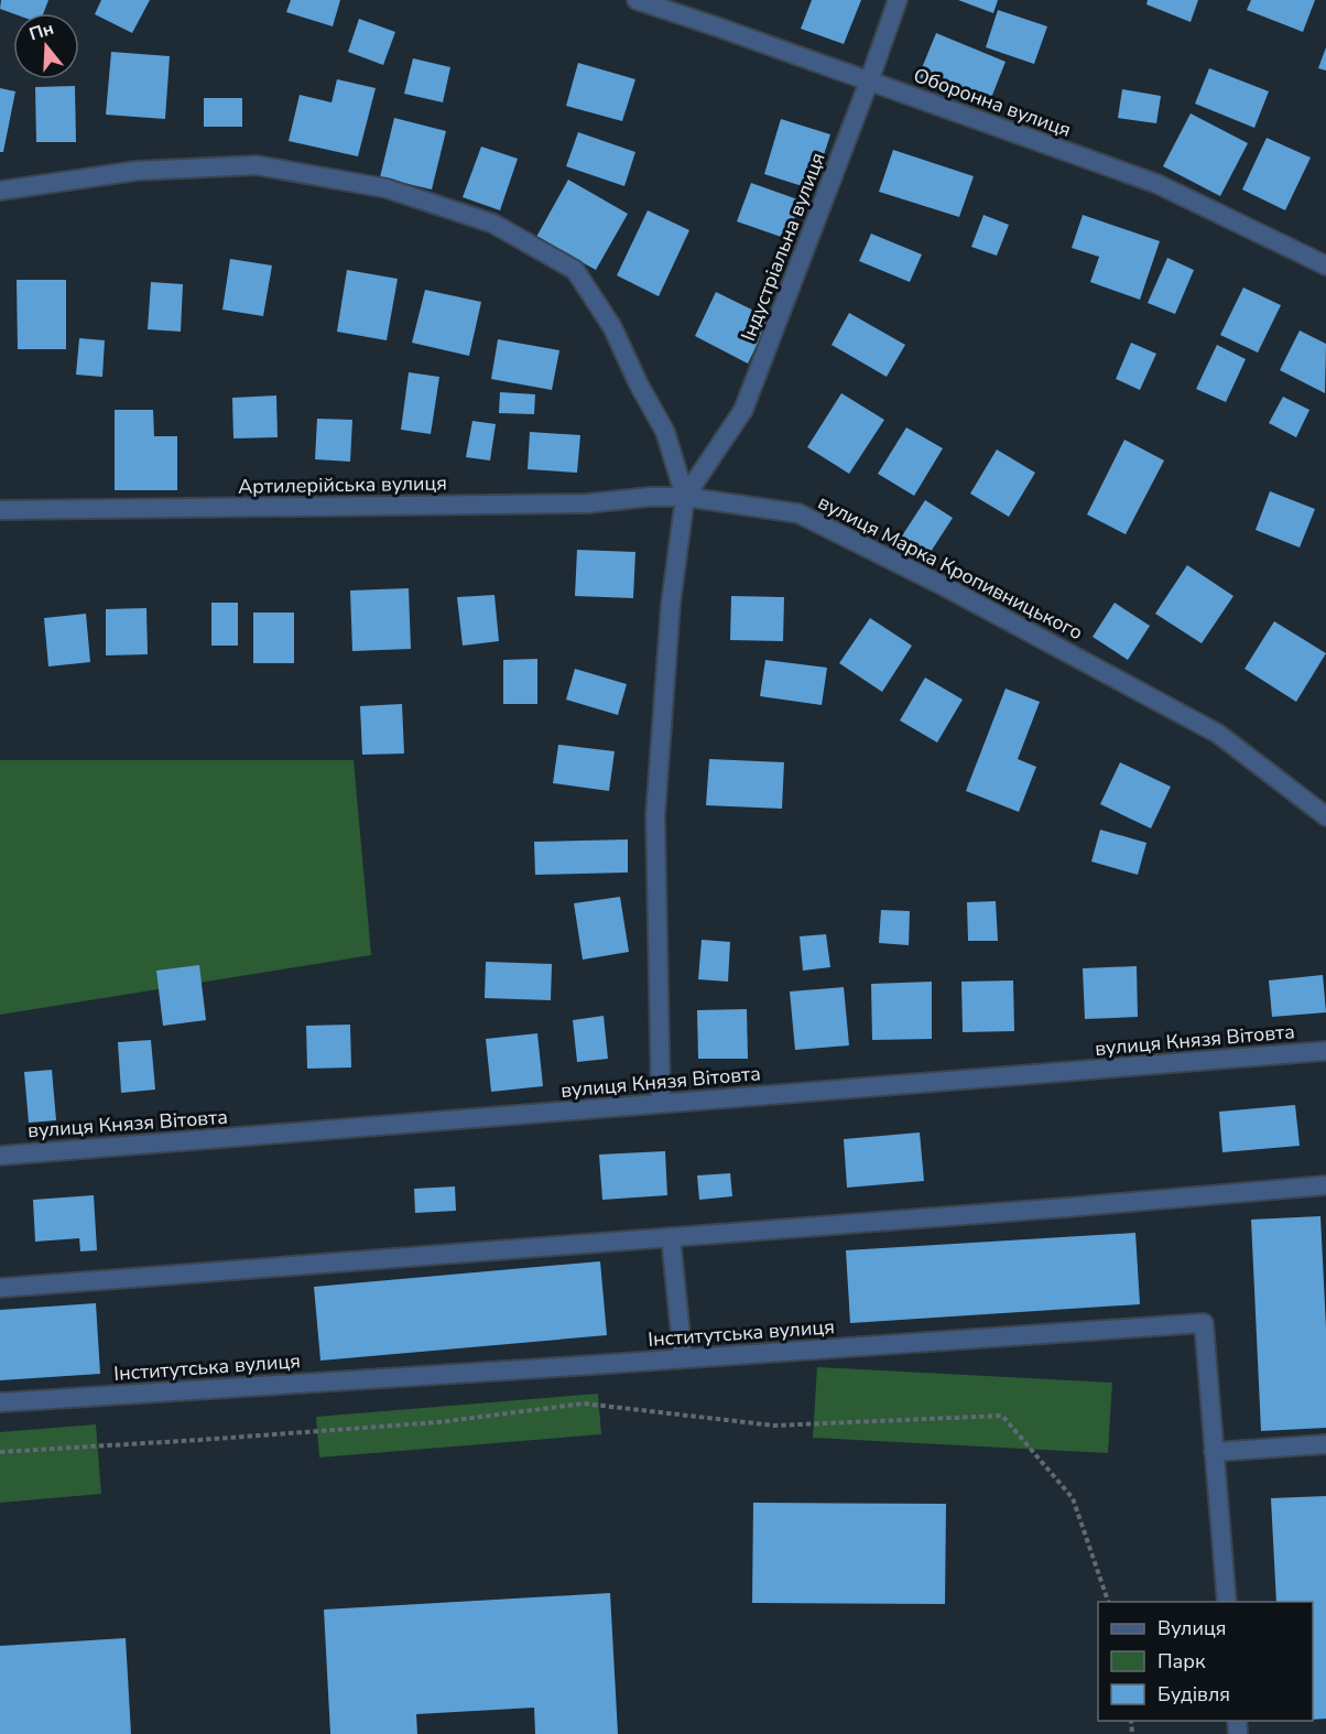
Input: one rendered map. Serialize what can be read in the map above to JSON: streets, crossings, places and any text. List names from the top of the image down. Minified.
{"streets":{"street":["Оборонна вулиця","Індустріальна вулиця","Артилерійська вулиця","вулиця Марка Кропивницького","вулиця Князя Вітовта","Інститутська вулиця"]},"crossings":[["Оборонна вулиця","Індустріальна вулиця"],["Індустріальна вулиця","Артилерійська вулиця"],["Індустріальна вулиця","вулиця Марка Кропивницького"],["Артилерійська вулиця","вулиця Марка Кропивницького"]],"legend":["Вулиця","Парк","Будівля"],"north":"top"}
